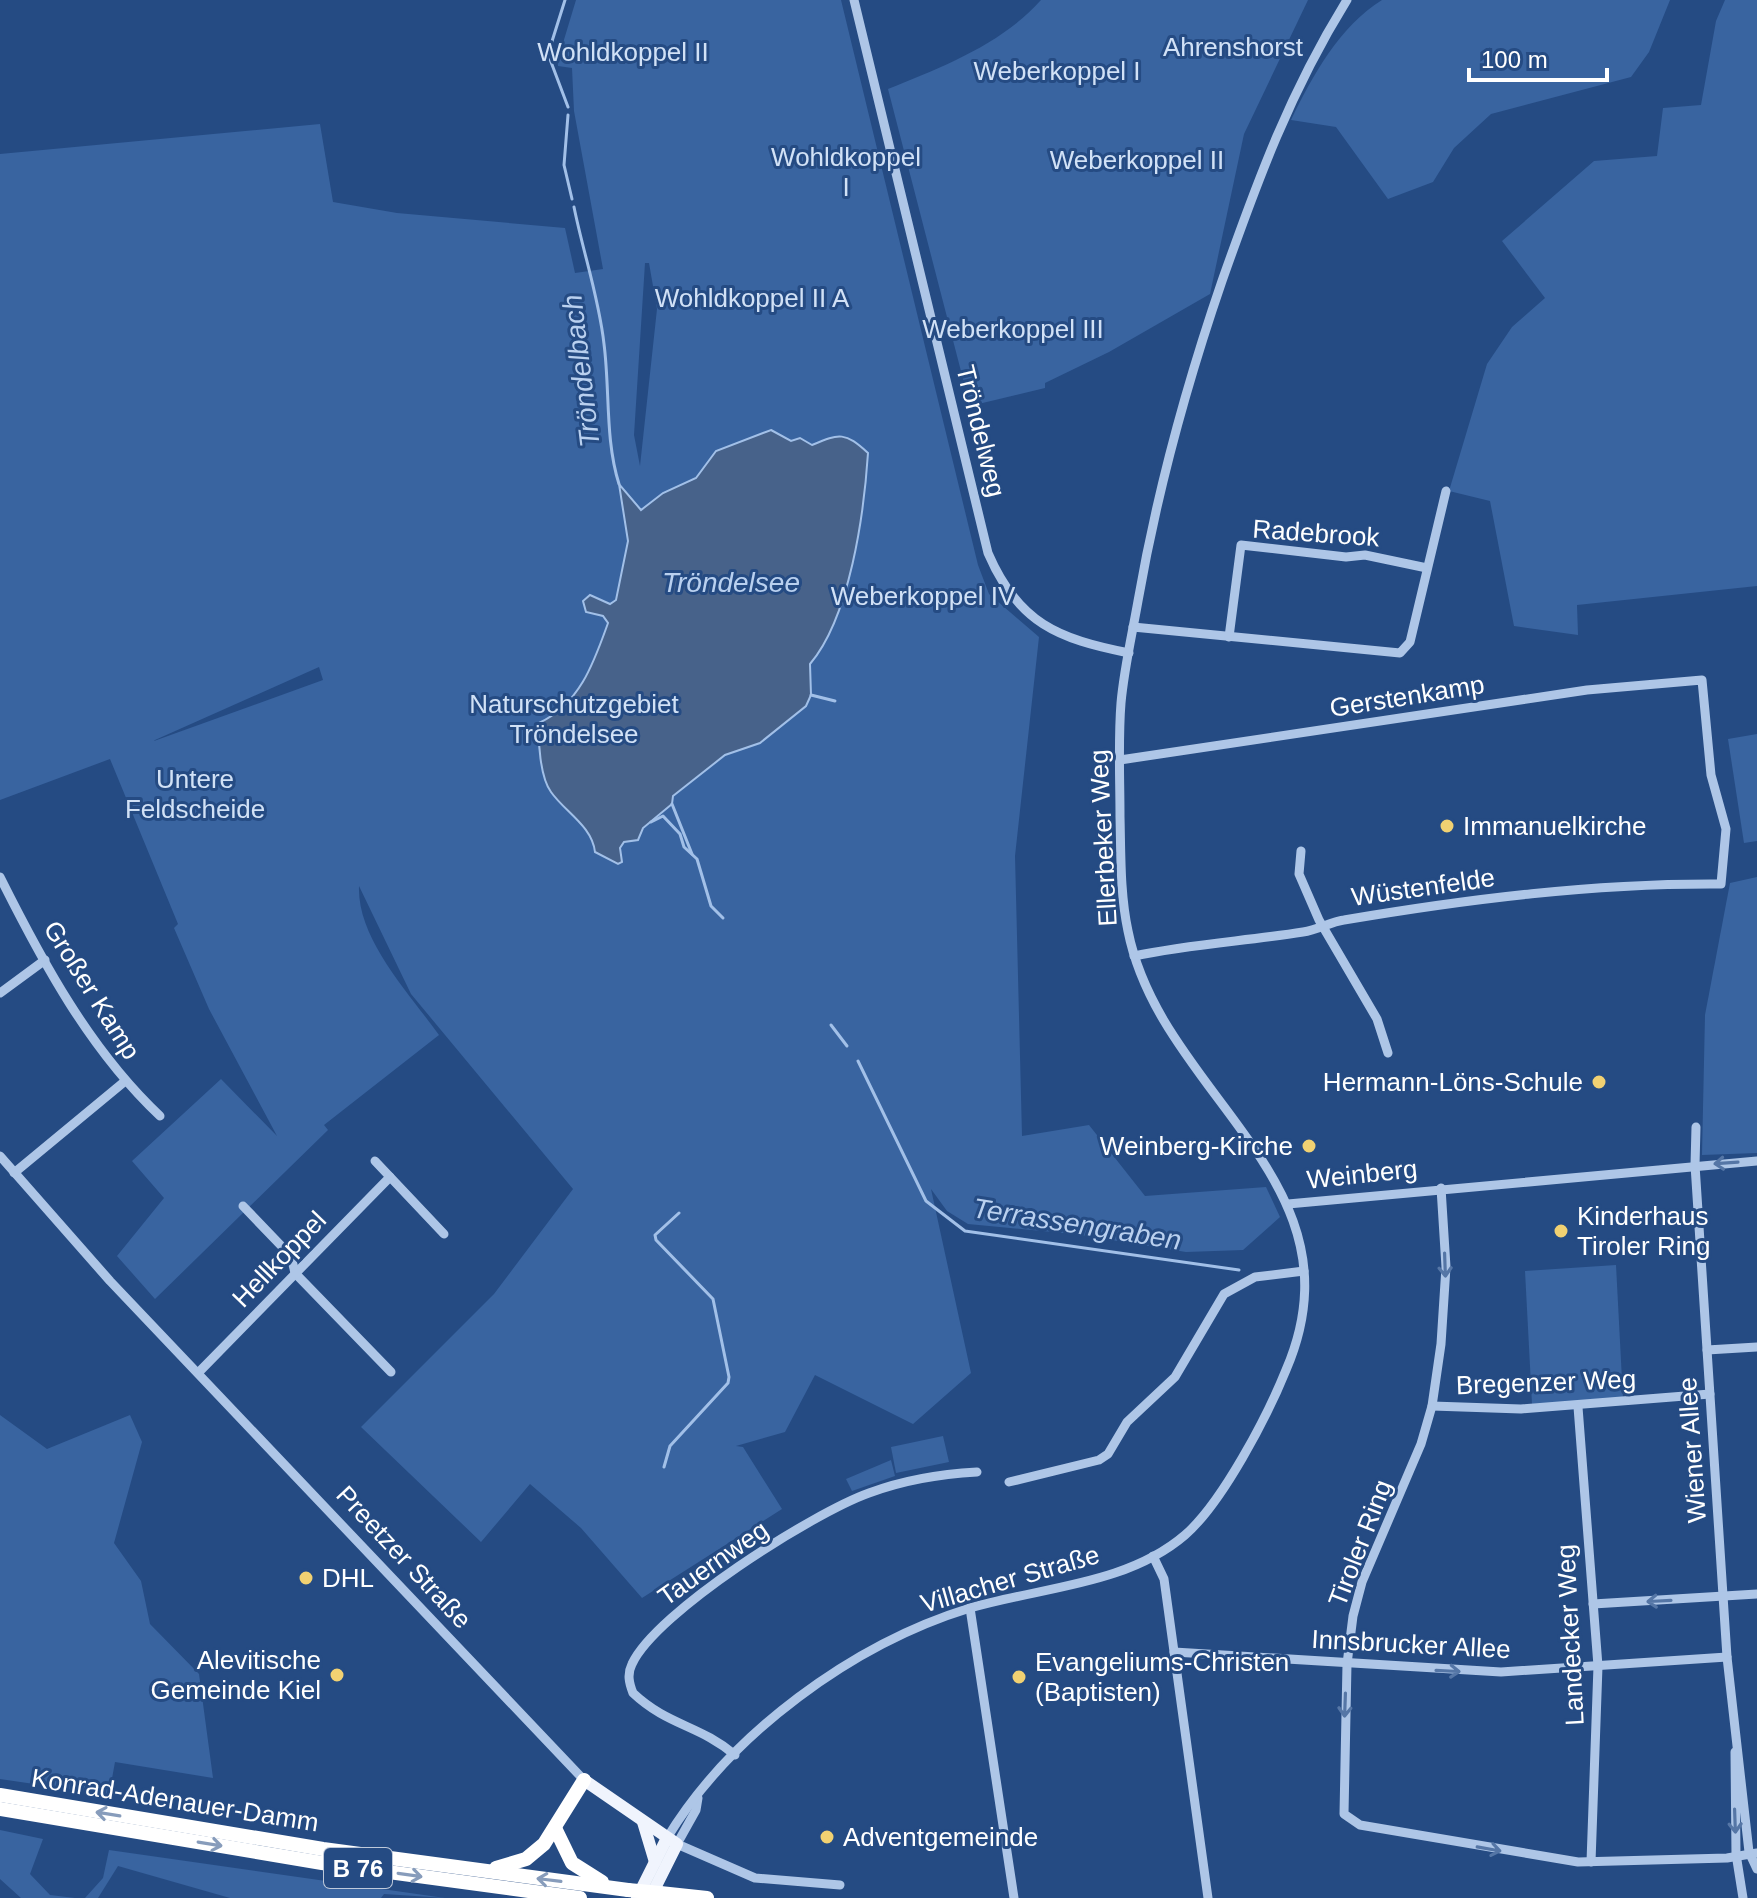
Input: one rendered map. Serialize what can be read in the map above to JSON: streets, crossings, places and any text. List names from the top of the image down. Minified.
{"streets":{"highway":["Konrad-Adenauer-Damm","B 76"],"main road":["Preetzer Straße"],"street":["Tröndelweg","Radebrook","Gerstenkamp","Ellerbeker Weg","Wüstenfelde","Großer Kamp","Weinberg","Hellkoppel","Bregenzer Weg","Wiener Allee","Tiroler Ring","Tauernweg","Villacher Straße","Landecker Weg","Innsbrucker Allee"]},"crossings":[["Tröndelweg","Ellerbeker Weg"],["Gerstenkamp","Ellerbeker Weg"],["Gerstenkamp","Wüstenfelde"],["Ellerbeker Weg","Wüstenfelde"],["Ellerbeker Weg","Weinberg"],["Ellerbeker Weg","Villacher Straße"],["Weinberg","Tiroler Ring"],["Hellkoppel","Preetzer Straße"],["Bregenzer Weg","Wiener Allee"],["Bregenzer Weg","Tiroler Ring"],["Bregenzer Weg","Landecker Weg"],["Wiener Allee","Tiroler Ring"],["Wiener Allee","Innsbrucker Allee"],["Tiroler Ring","Landecker Weg"],["Tiroler Ring","Innsbrucker Allee"],["Preetzer Straße","Villacher Straße"],["Preetzer Straße","Konrad-Adenauer-Damm"],["Preetzer Straße","B 76"],["Tauernweg","Villacher Straße"],["Landecker Weg","Innsbrucker Allee"],["Konrad-Adenauer-Damm","B 76"]],"one_way":["Innsbrucker Allee"],"water":["Tröndelbach","Tröndelsee","Terrassengraben"],"parks":["Ahrenshorst","Wohldkoppel II","Weberkoppel I","Wohldkoppel I","Weberkoppel II","Wohldkoppel II A","Weberkoppel III","Weberkoppel IV","Naturschutzgebiet Tröndelsee","Untere Feldscheide"],"places":["Immanuelkirche","Hermann-Löns-Schule","Weinberg-Kirche","Kinderhaus Tiroler Ring","DHL","Alevitische Gemeinde Kiel","Evangeliums-Christen (Baptisten)","Adventgemeinde"],"scale_bar":"100 m"}
